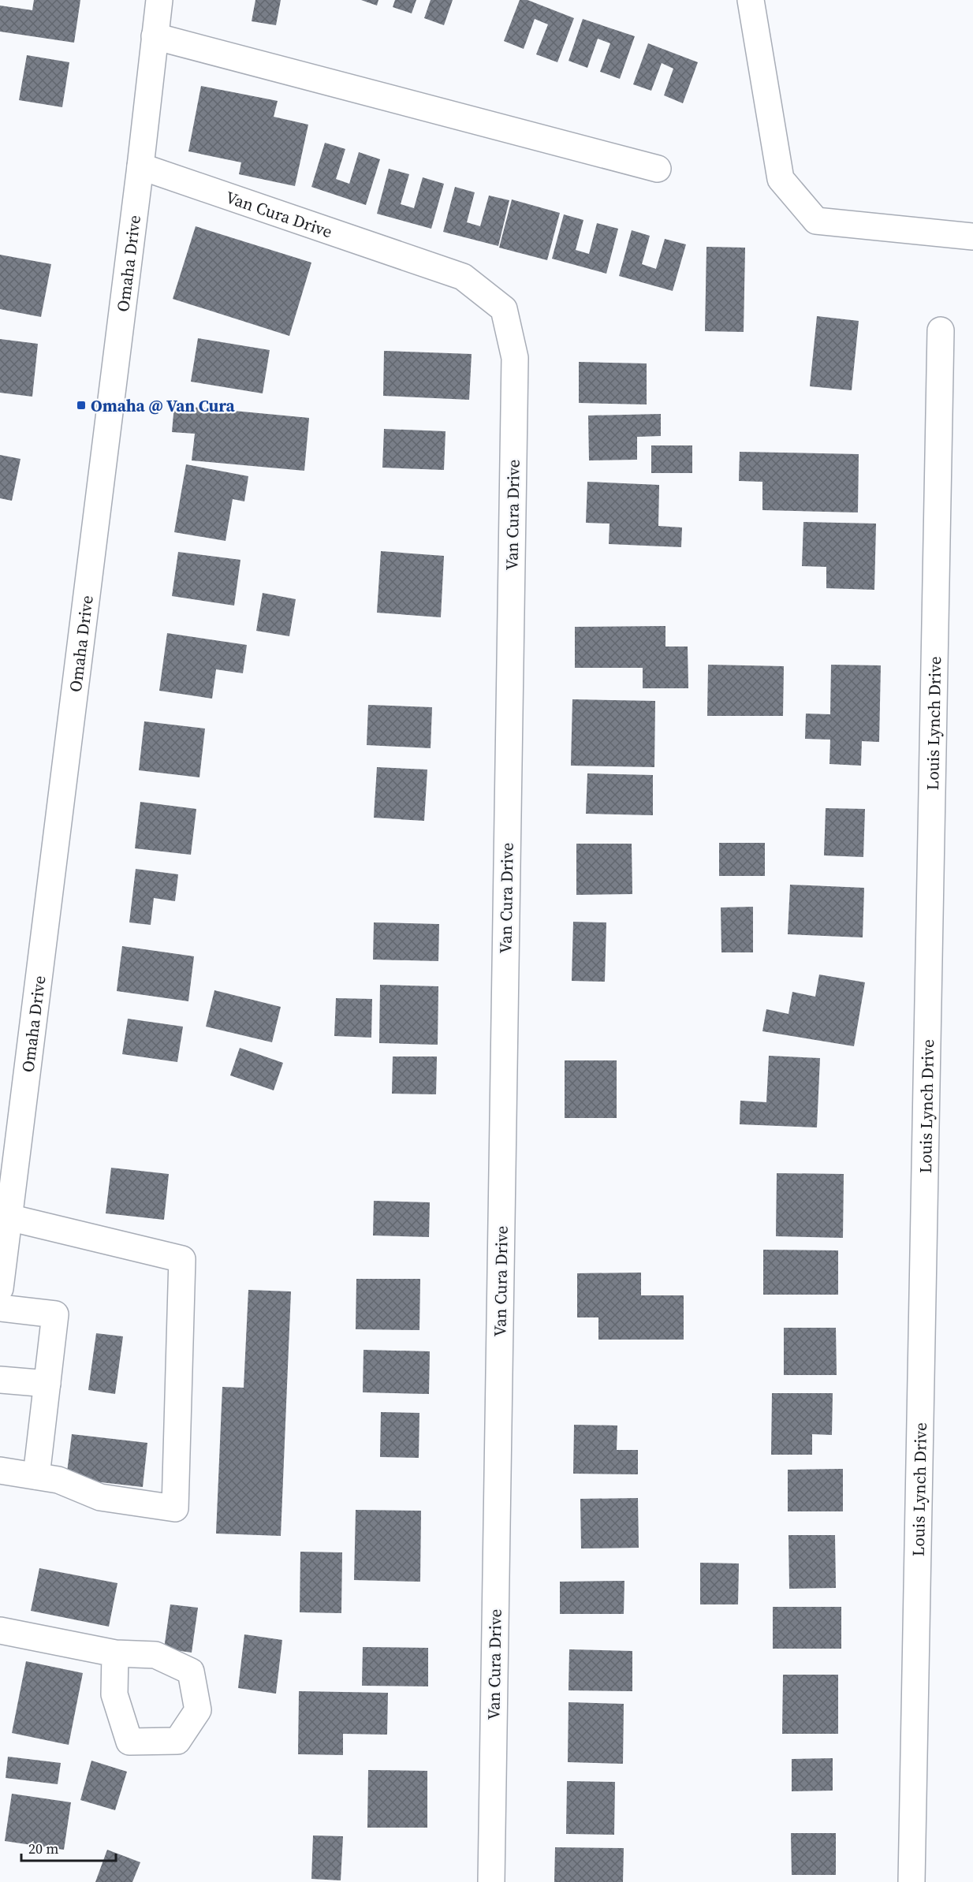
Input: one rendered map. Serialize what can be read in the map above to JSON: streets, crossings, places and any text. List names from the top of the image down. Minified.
{"streets":{"street":["Van Cura Drive","Omaha Drive","Louis Lynch Drive"]},"crossings":[["Van Cura Drive","Omaha Drive"]],"places":{"transit":["Omaha @ Van Cura"]},"scale_bar":"20 m"}
